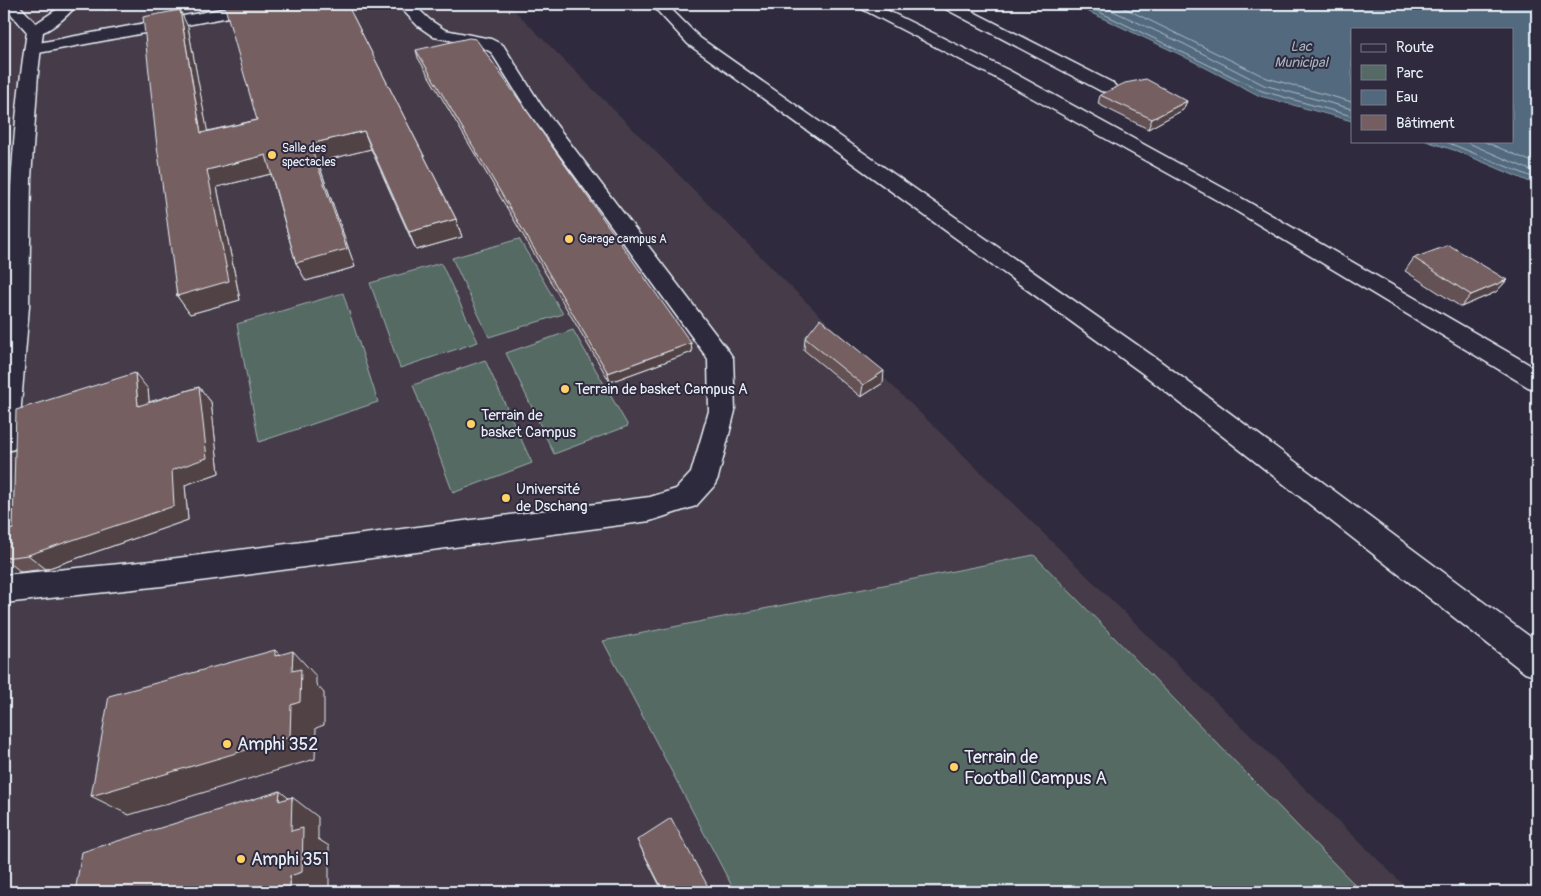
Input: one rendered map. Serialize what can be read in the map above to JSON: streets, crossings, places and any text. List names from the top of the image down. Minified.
{"water":["Lac Municipal"],"places":["Salle des spectacles","Garage campus A","Terrain de basket Campus A","Terrain de basket Campus","Université de Dschang","Amphi 352","Terrain de Football Campus A","Amphi 351"],"legend":["Route","Parc","Eau","Bâtiment"]}
